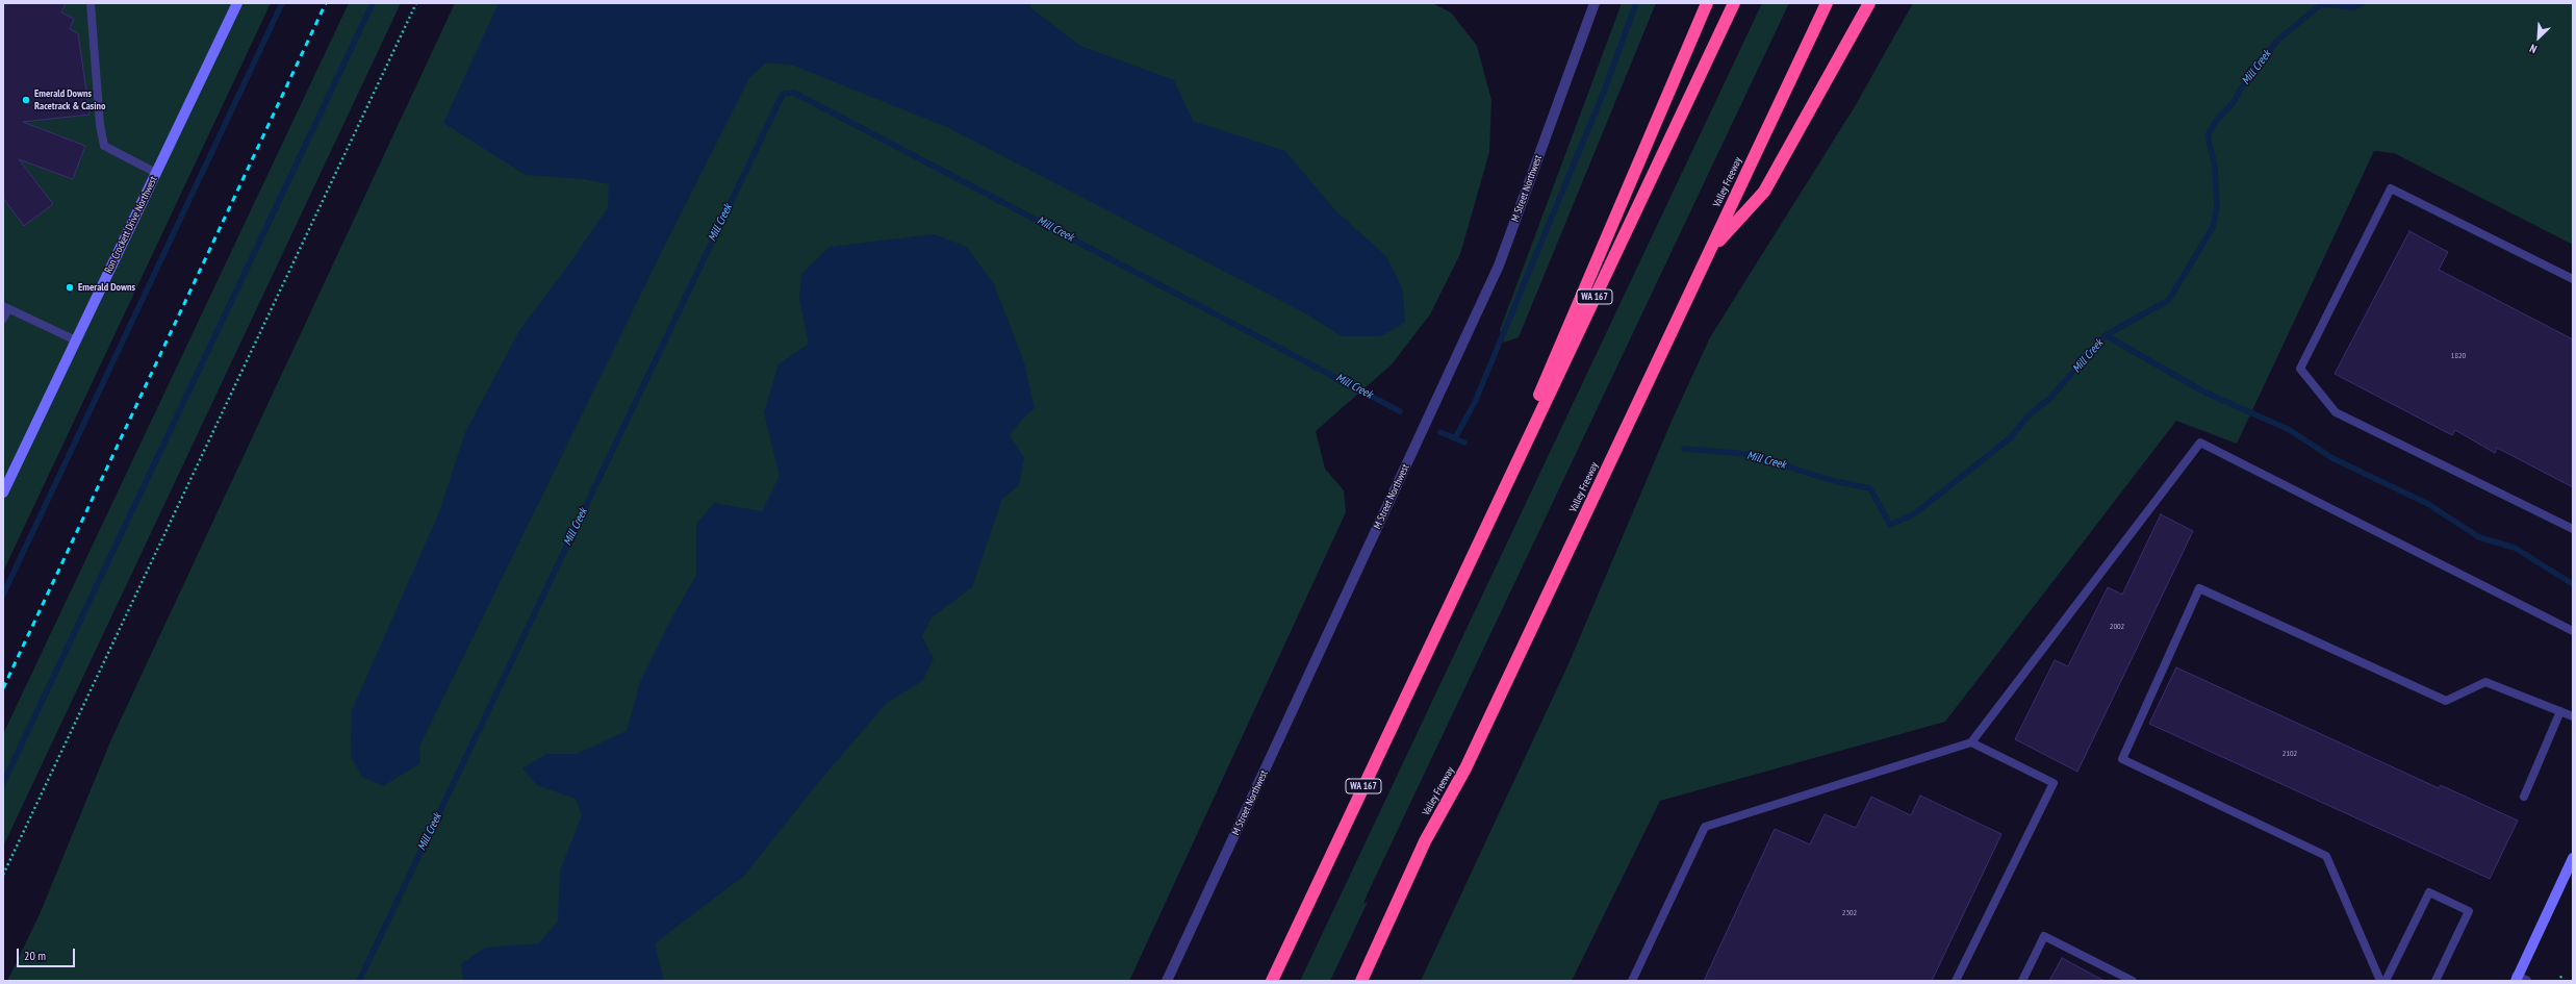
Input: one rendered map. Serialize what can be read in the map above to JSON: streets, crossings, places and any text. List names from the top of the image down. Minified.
{"streets":{"highway":["Valley Freeway","WA 167"],"street":["M Street Northwest","Ron Crockett Drive Northwest"]},"water":["Mill Creek"],"places":["Emerald Downs Racetrack & Casino","Emerald Downs"],"house_numbers":["1820","2002","2102","2302"],"scale_bar":"20 m","north":"bottom left"}
